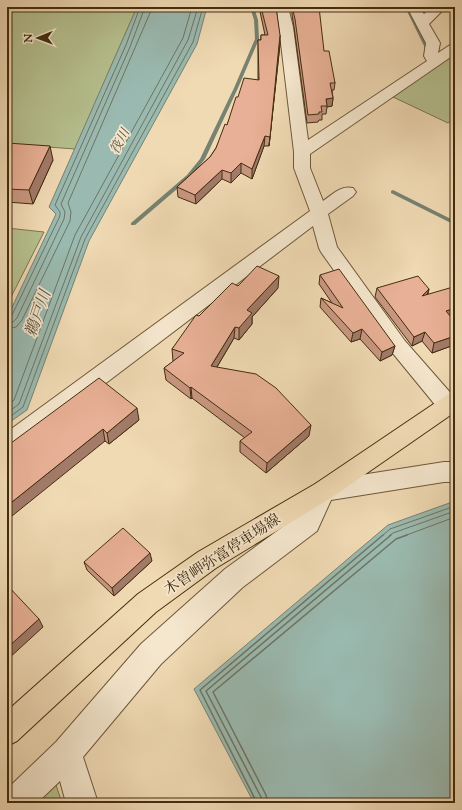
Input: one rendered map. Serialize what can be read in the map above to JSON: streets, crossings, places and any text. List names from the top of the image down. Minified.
{"streets":{"main road":["木曽岬弥富停車場線"]},"water":["筏川","鵜戸川"],"north":"left"}
